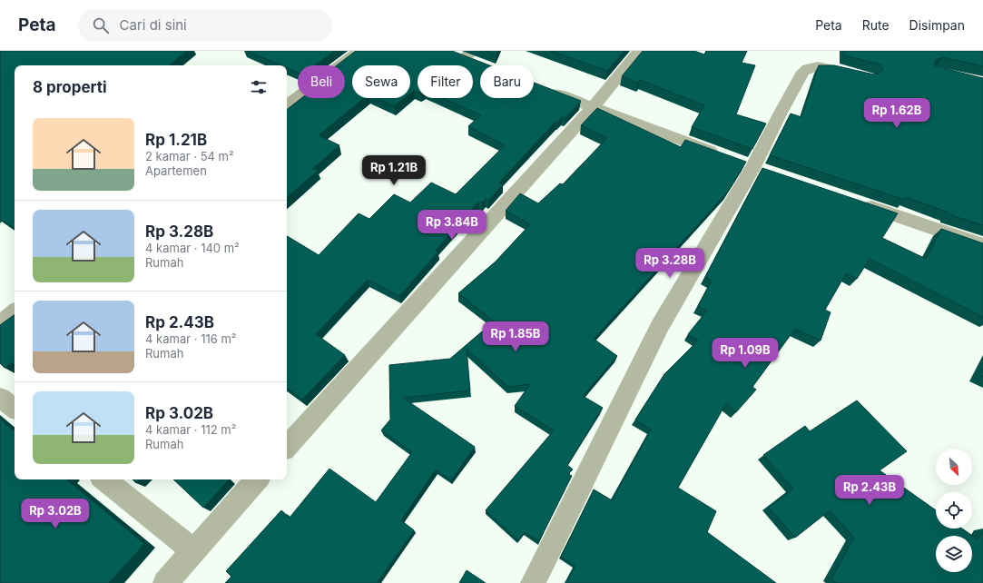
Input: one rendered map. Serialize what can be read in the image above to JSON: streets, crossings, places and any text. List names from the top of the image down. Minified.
{"north":"bottom right","page":{"header":"Peta","search":"Cari di sini","nav":["Peta","Rute","Disimpan"],"chip":["Beli","Sewa","Filter","Baru"],"heading":"8 properti","price":["Rp 1.62B","Rp 1.21B","Rp 3.84B","Rp 3.28B","Rp 1.85B","Rp 1.09B","Rp 2.43B","Rp 3.02B"],"list":[{"name":"Rp 1.21B","note":"2 kamar · 54 m² · Apartemen"},{"name":"Rp 3.28B","note":"4 kamar · 140 m² · Rumah"},{"name":"Rp 2.43B","note":"4 kamar · 116 m² · Rumah"},{"name":"Rp 3.02B","note":"4 kamar · 112 m² · Rumah"}]}}
